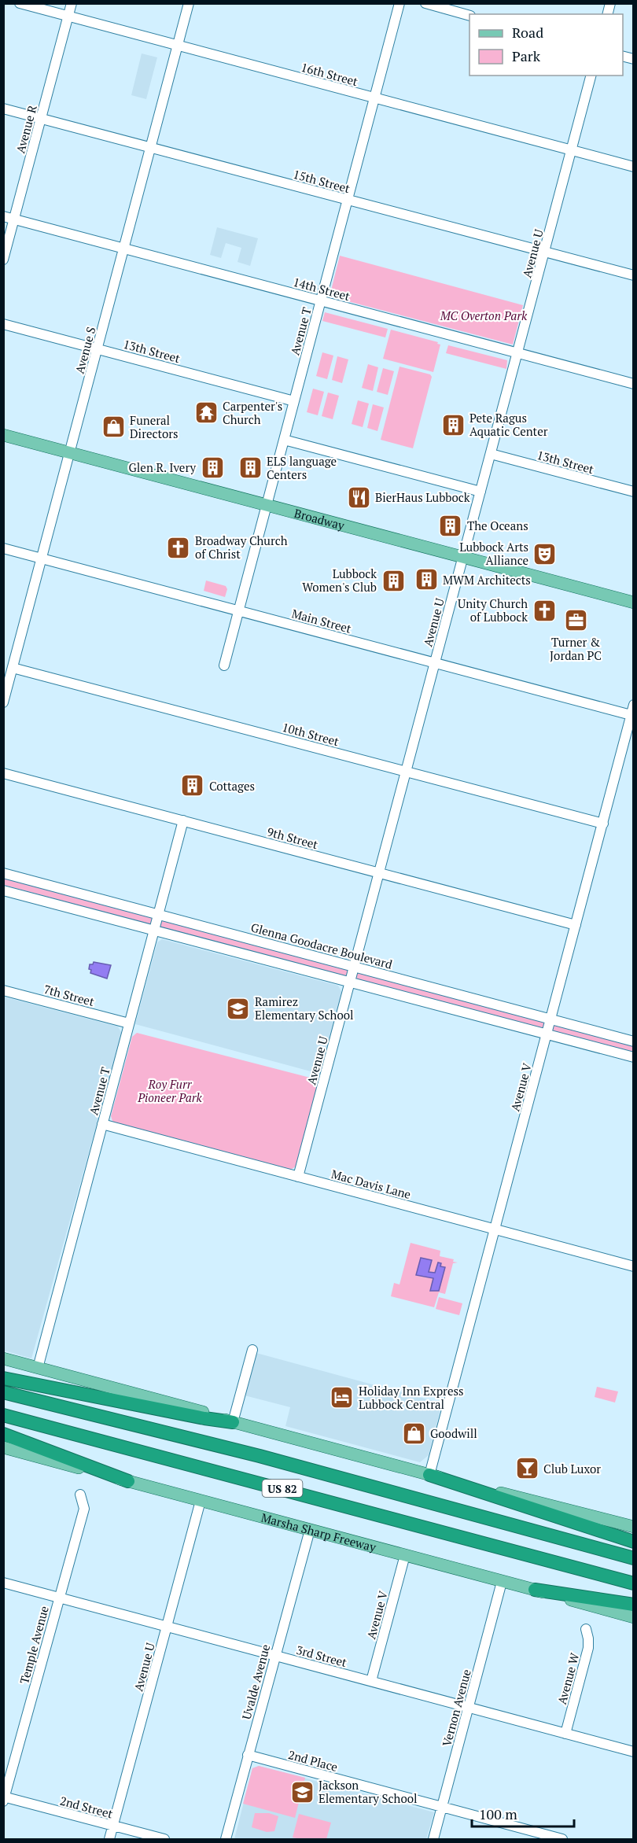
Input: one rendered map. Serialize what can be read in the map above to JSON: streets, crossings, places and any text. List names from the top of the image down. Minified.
{"streets":{"highway":["US 82"],"main road":["Broadway","Marsha Sharp Freeway"],"street":["16th Street","Avenue R","15th Street","Avenue U","14th Street","Avenue T","Avenue S","13th Street","Main Street","10th Street","9th Street","Glenna Goodacre Boulevard","7th Street","Avenue V","Mac Davis Lane","Temple Avenue","3rd Street","Avenue W","Uvalde Avenue","Vernon Avenue","2nd Place","2nd Street"]},"crossings":[["16th Street","Avenue R"],["16th Street","Avenue U"],["16th Street","Avenue T"],["16th Street","Avenue S"],["Avenue R","15th Street"],["Avenue R","14th Street"],["15th Street","Avenue U"],["15th Street","Avenue T"],["15th Street","Avenue S"],["Avenue U","14th Street"],["Avenue U","13th Street"],["Avenue U","Broadway"],["Avenue U","Main Street"],["Avenue U","10th Street"],["Avenue U","9th Street"],["Avenue U","Glenna Goodacre Boulevard"],["Avenue U","Mac Davis Lane"],["Avenue U","Marsha Sharp Freeway"],["Avenue U","3rd Street"],["Avenue U","2nd Street"],["14th Street","Avenue T"],["14th Street","Avenue S"],["Avenue T","13th Street"],["Avenue T","Broadway"],["Avenue T","Main Street"],["Avenue T","9th Street"],["Avenue T","Glenna Goodacre Boulevard"],["Avenue T","7th Street"],["Avenue T","Mac Davis Lane"],["Avenue S","13th Street"],["Avenue S","Broadway"],["Avenue S","Main Street"],["Avenue S","10th Street"],["Main Street","Avenue V"],["10th Street","Avenue V"],["9th Street","Avenue V"],["Glenna Goodacre Boulevard","Avenue V"],["Avenue V","Mac Davis Lane"],["Avenue V","Marsha Sharp Freeway"],["Avenue V","3rd Street"],["Marsha Sharp Freeway","Uvalde Avenue"],["Marsha Sharp Freeway","Vernon Avenue"],["Temple Avenue","3rd Street"],["Temple Avenue","2nd Street"],["3rd Street","Avenue W"],["3rd Street","Uvalde Avenue"],["3rd Street","Vernon Avenue"],["Uvalde Avenue","2nd Place"],["Vernon Avenue","2nd Place"]],"parks":["MC Overton Park","Roy Furr Pioneer Park"],"places":{"temple":["Carpenter's Church"],"building":["Pete Ragus Aquatic Center","Glen R. Ivery","ELS language Centers","The Oceans","MWM Architects","Lubbock Women's Club","Cottages"],"shop":["Funeral Directors","Goodwill"],"restaurant":["BierHaus Lubbock"],"church":["Broadway Church of Christ","Unity Church of Lubbock"],"theatre":["Lubbock Arts Alliance"],"office":["Turner & Jordan PC"],"school or university":["Ramirez Elementary School","Jackson Elementary School"],"hotel":["Holiday Inn Express Lubbock Central"],"bar":["Club Luxor"]},"legend":["Road","Park"],"scale_bar":"100 m"}
